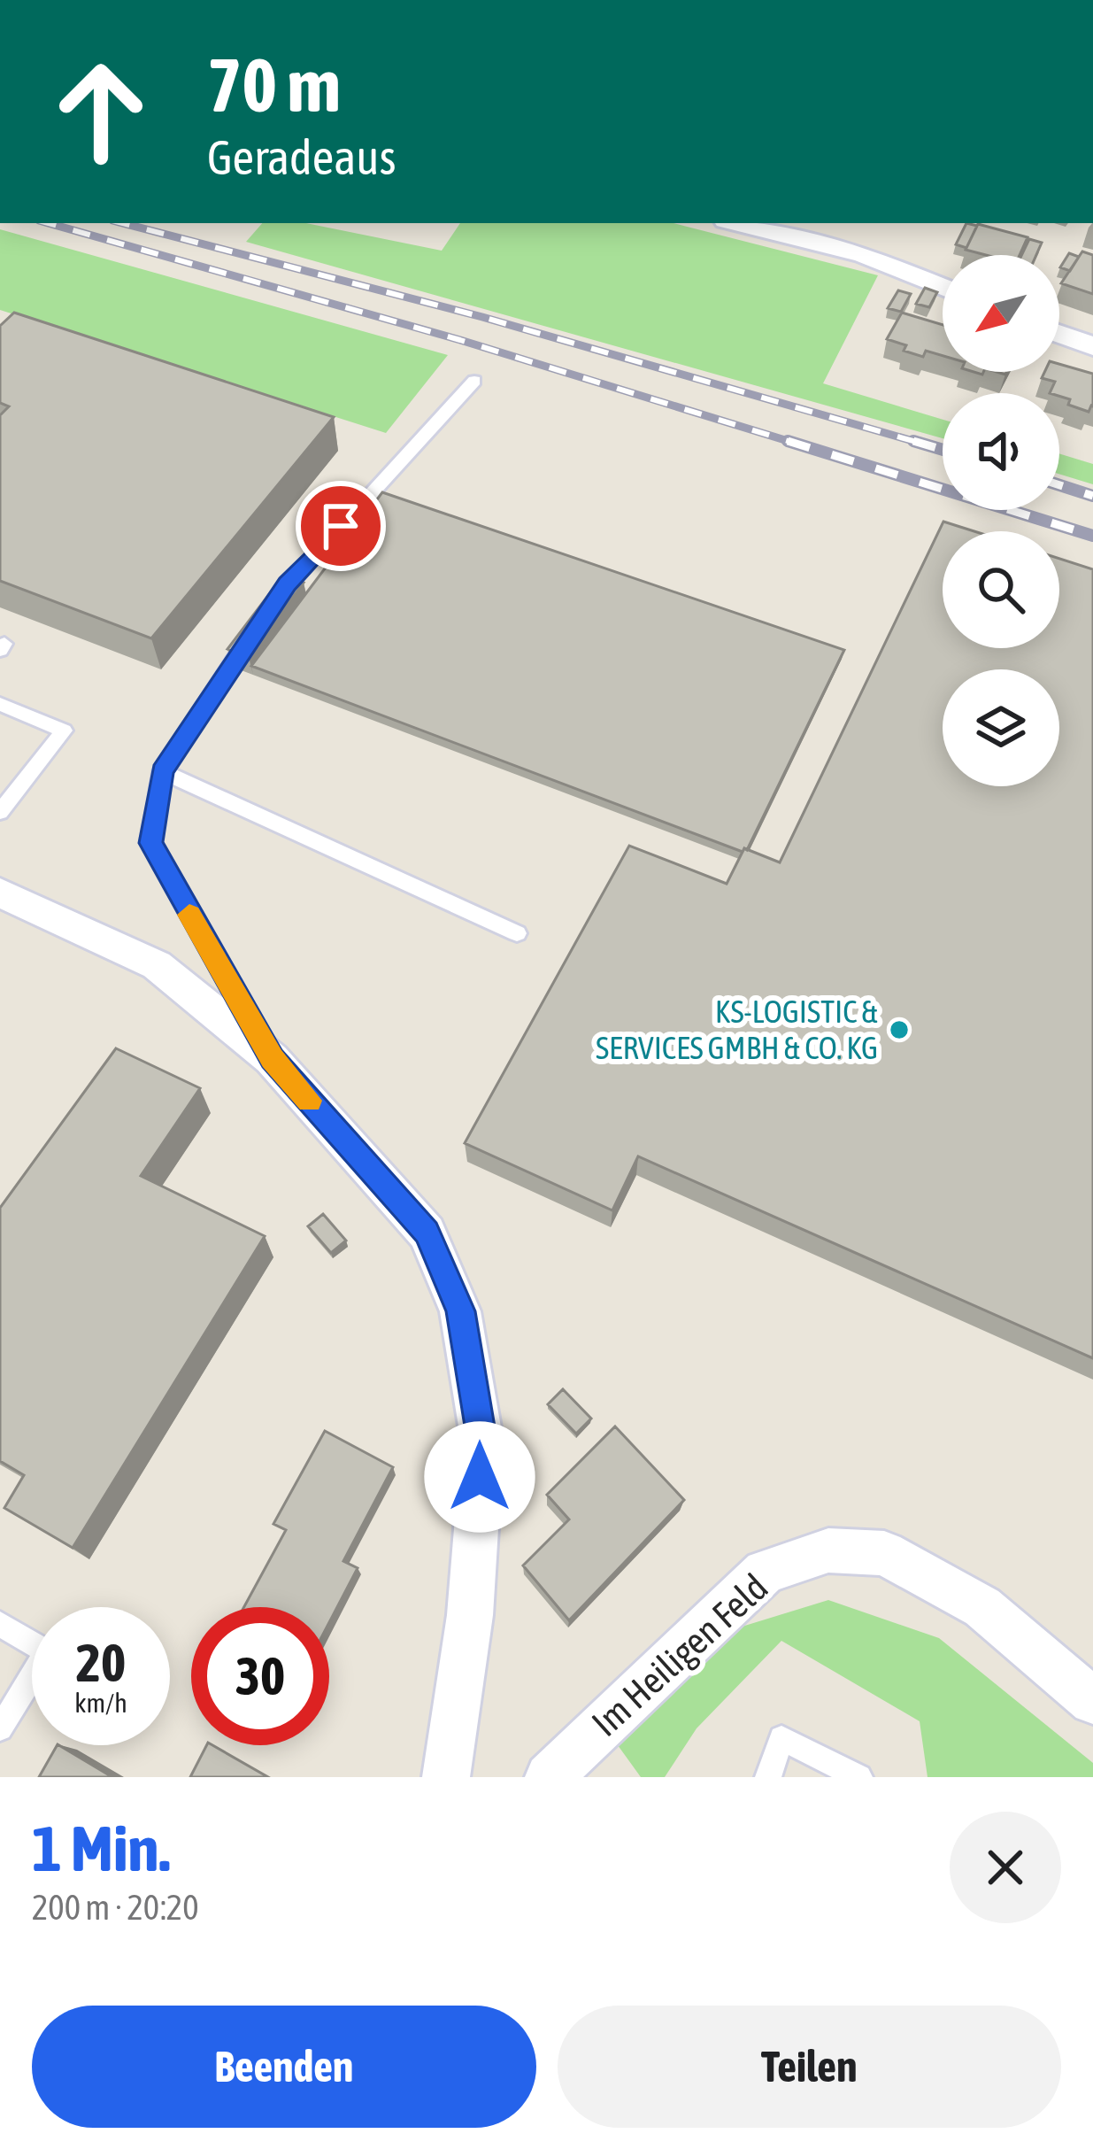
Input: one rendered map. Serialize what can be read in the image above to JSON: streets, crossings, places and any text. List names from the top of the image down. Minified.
{"streets":{"street":["Im Heiligen Feld"]},"places":["KS-LOGISTIC & SERVICES GMBH & CO. KG"],"north":"bottom left","page":{"turn":["70 m","Geradeaus"],"speed":"20 km/h","limit":"30","heading":["1 Min.","200 m · 20:20"],"buttons":["Beenden","Teilen"]}}
